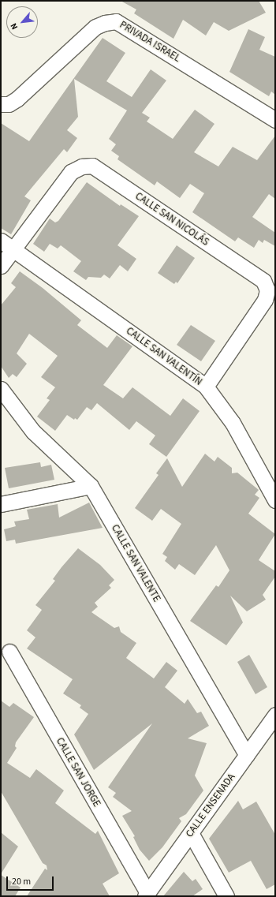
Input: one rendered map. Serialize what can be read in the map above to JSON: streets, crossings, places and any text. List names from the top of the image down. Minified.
{"streets":{"street":["PRIVADA ISRAEL","CALLE SAN NICOLÁS","CALLE SAN VALENTÍN","CALLE SAN VALENTE","CALLE SAN JORGE","CALLE ENSENADA"]},"crossings":[["CALLE SAN NICOLÁS","CALLE SAN VALENTÍN"],["CALLE SAN VALENTE","CALLE ENSENADA"],["CALLE SAN JORGE","CALLE ENSENADA"]],"scale_bar":"20 m","north":"bottom left"}
